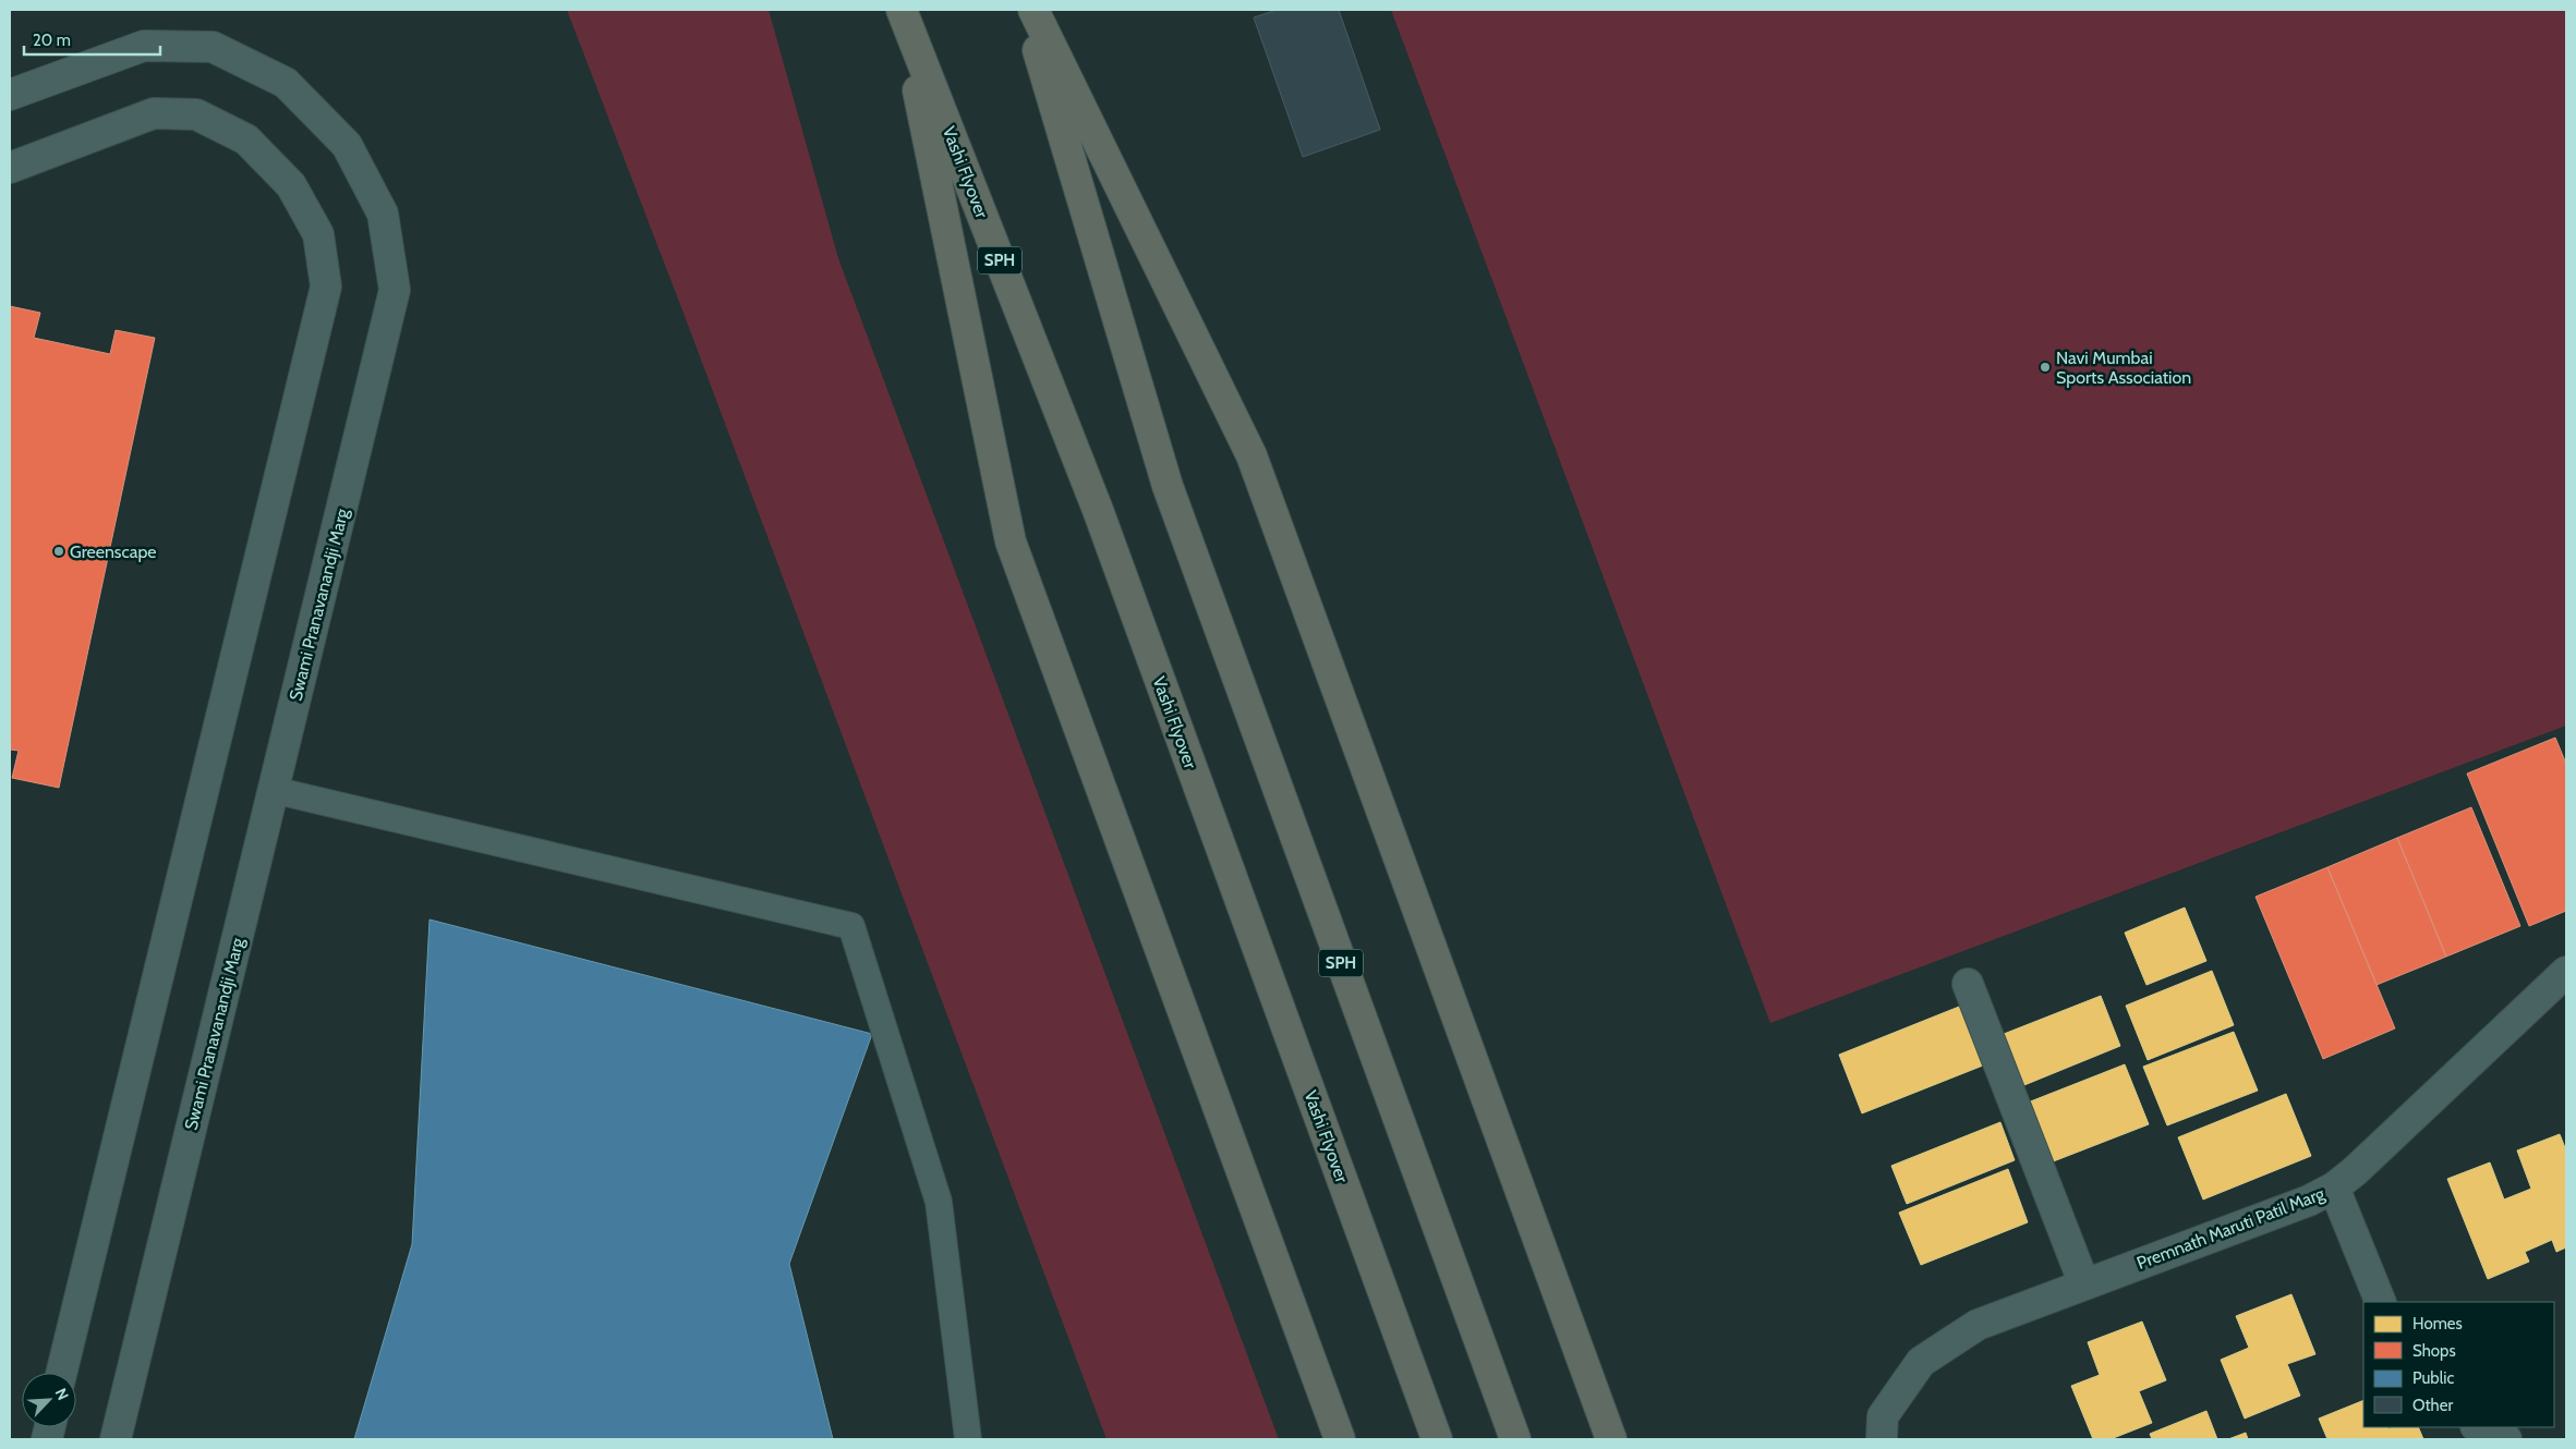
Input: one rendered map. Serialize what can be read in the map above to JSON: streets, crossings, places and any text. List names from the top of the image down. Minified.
{"streets":{"highway":["Vashi Flyover","SPH"],"street":["Swami Pranavanandji Marg","Premnath Maruti Patil Marg"]},"places":["Navi Mumbai Sports Association","Greenscape"],"legend":["Homes","Shops","Public","Other"],"scale_bar":"20 m","north":"top right"}
